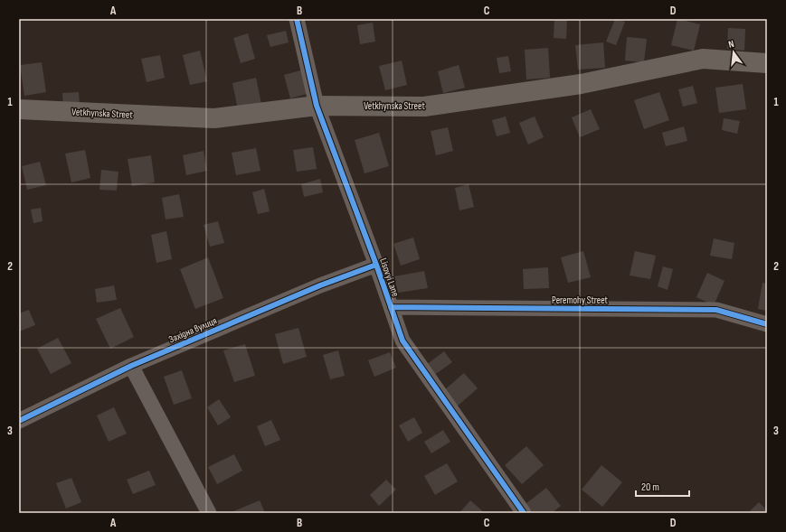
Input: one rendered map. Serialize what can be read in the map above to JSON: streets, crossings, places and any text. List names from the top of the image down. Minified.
{"streets":{"main road":["Vetkhynska Street"],"street":["Lisovyi Lane","Peremohy Street","Західна вулиця"]},"crossings":[["Vetkhynska Street","Lisovyi Lane"],["Lisovyi Lane","Peremohy Street"],["Lisovyi Lane","Західна вулиця"]],"scale_bar":"20 m","north":"top","grid":{"columns":["A","B","C","D"],"rows":["1","2","3"]}}
